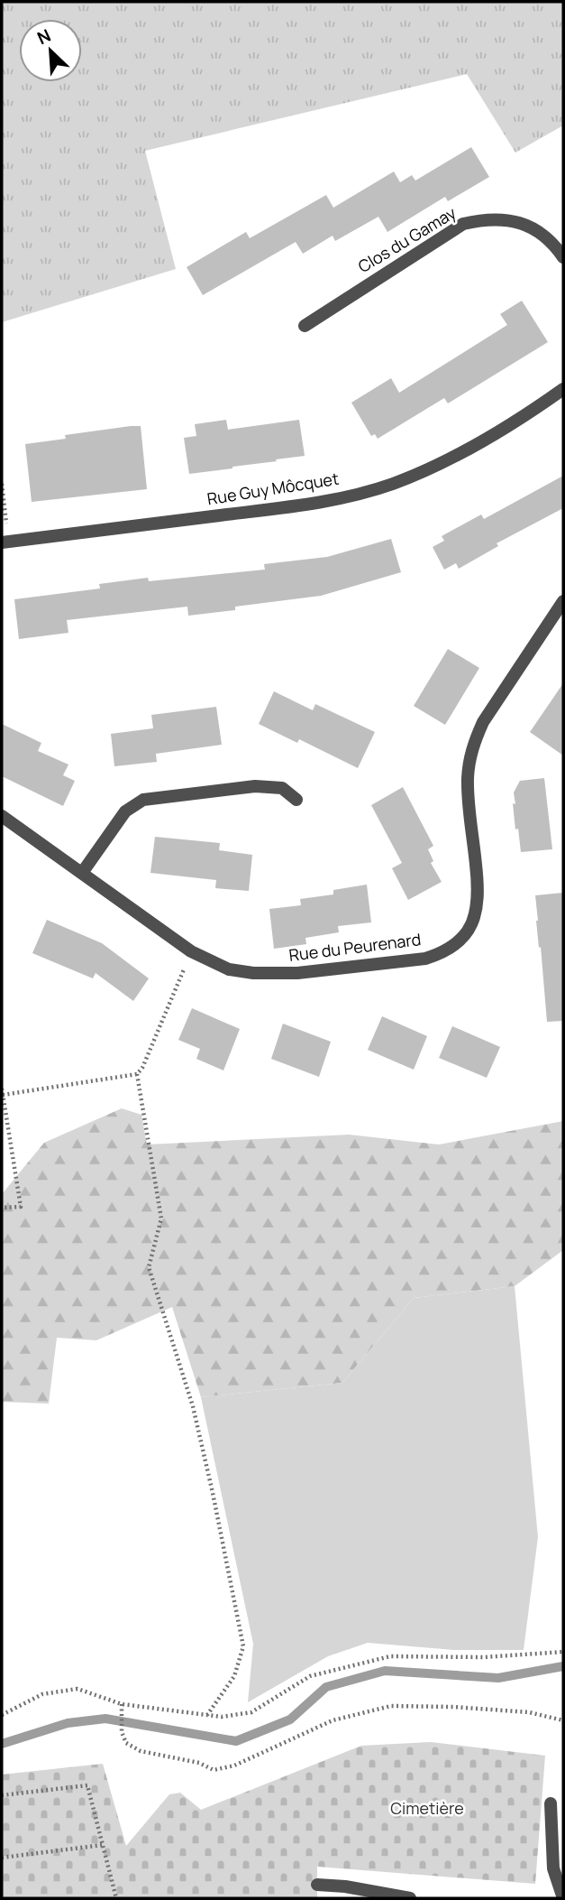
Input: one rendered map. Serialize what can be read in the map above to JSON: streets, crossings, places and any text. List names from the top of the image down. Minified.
{"streets":{"street":["Clos du Gamay","Rue Guy Môcquet","Rue du Peurenard"]},"parks":["Cimetière"],"north":"top left"}
